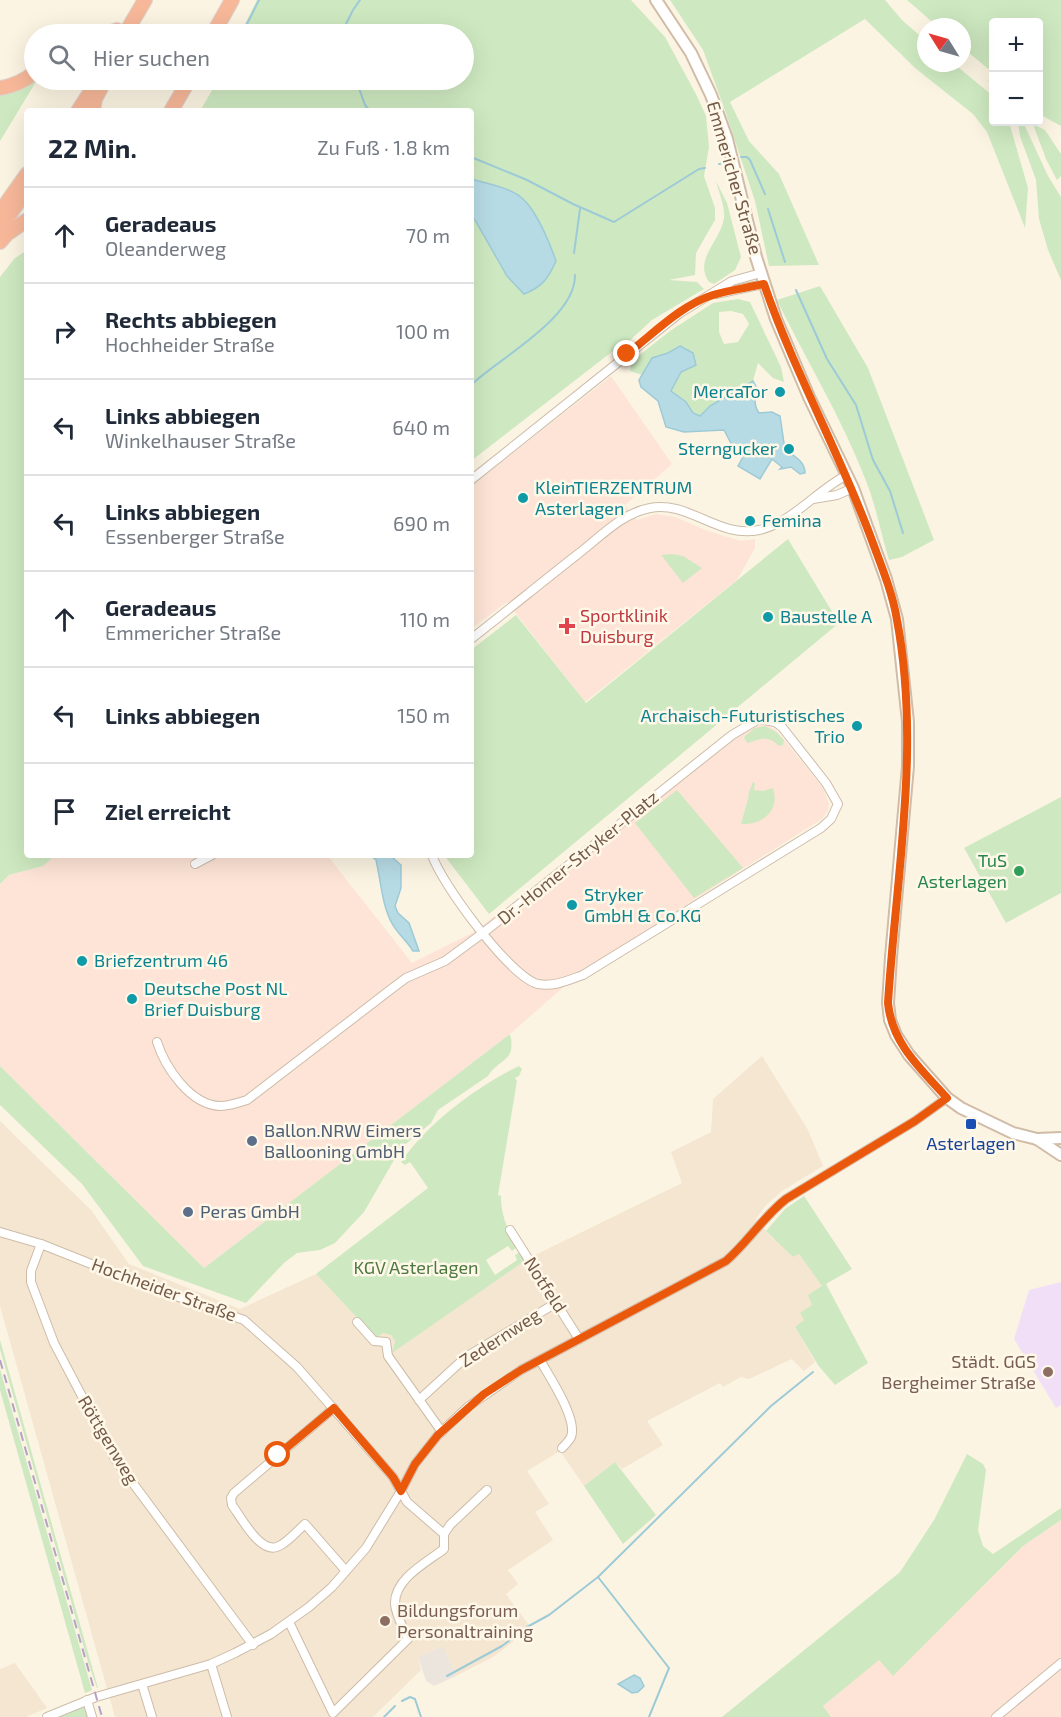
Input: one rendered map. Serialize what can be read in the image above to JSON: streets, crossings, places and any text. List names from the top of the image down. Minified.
{"streets":{"main road":["Emmericher Straße"],"street":["Dr.-Homer-Stryker-Platz","Notfeld","Hochheider Straße","Zedernweg","Röttgenweg"]},"crossings":[["Notfeld","Zedernweg"],["Hochheider Straße","Röttgenweg"]],"parks":["KGV Asterlagen"],"places":{"other":["MercaTor","Sterngucker","KleinTIERZENTRUM Asterlagen","Femina","Baustelle A","Archaisch-Futuristisches Trio","TuS Asterlagen","Stryker GmbH & Co.KG","Briefzentrum 46","Deutsche Post NL Brief Duisburg","Ballon.NRW Eimers Ballooning GmbH","Peras GmbH","Städt. GGS Bergheimer Straße","Bildungsforum Personaltraining"],"health":["Sportklinik Duisburg"],"transit":["Asterlagen"]},"north":"top left","page":{"map_buttons":["+","−"],"search":"Hier suchen","heading":["22 Min.","Zu Fuß · 1.8 km"],"list":[["Geradeaus","Oleanderweg","70 m"],["Rechts abbiegen","Hochheider Straße","100 m"],["Links abbiegen","Winkelhauser Straße","640 m"],["Links abbiegen","Essenberger Straße","690 m"],["Geradeaus","Emmericher Straße","110 m"],["Links abbiegen","150 m"],"Ziel erreicht"]}}
